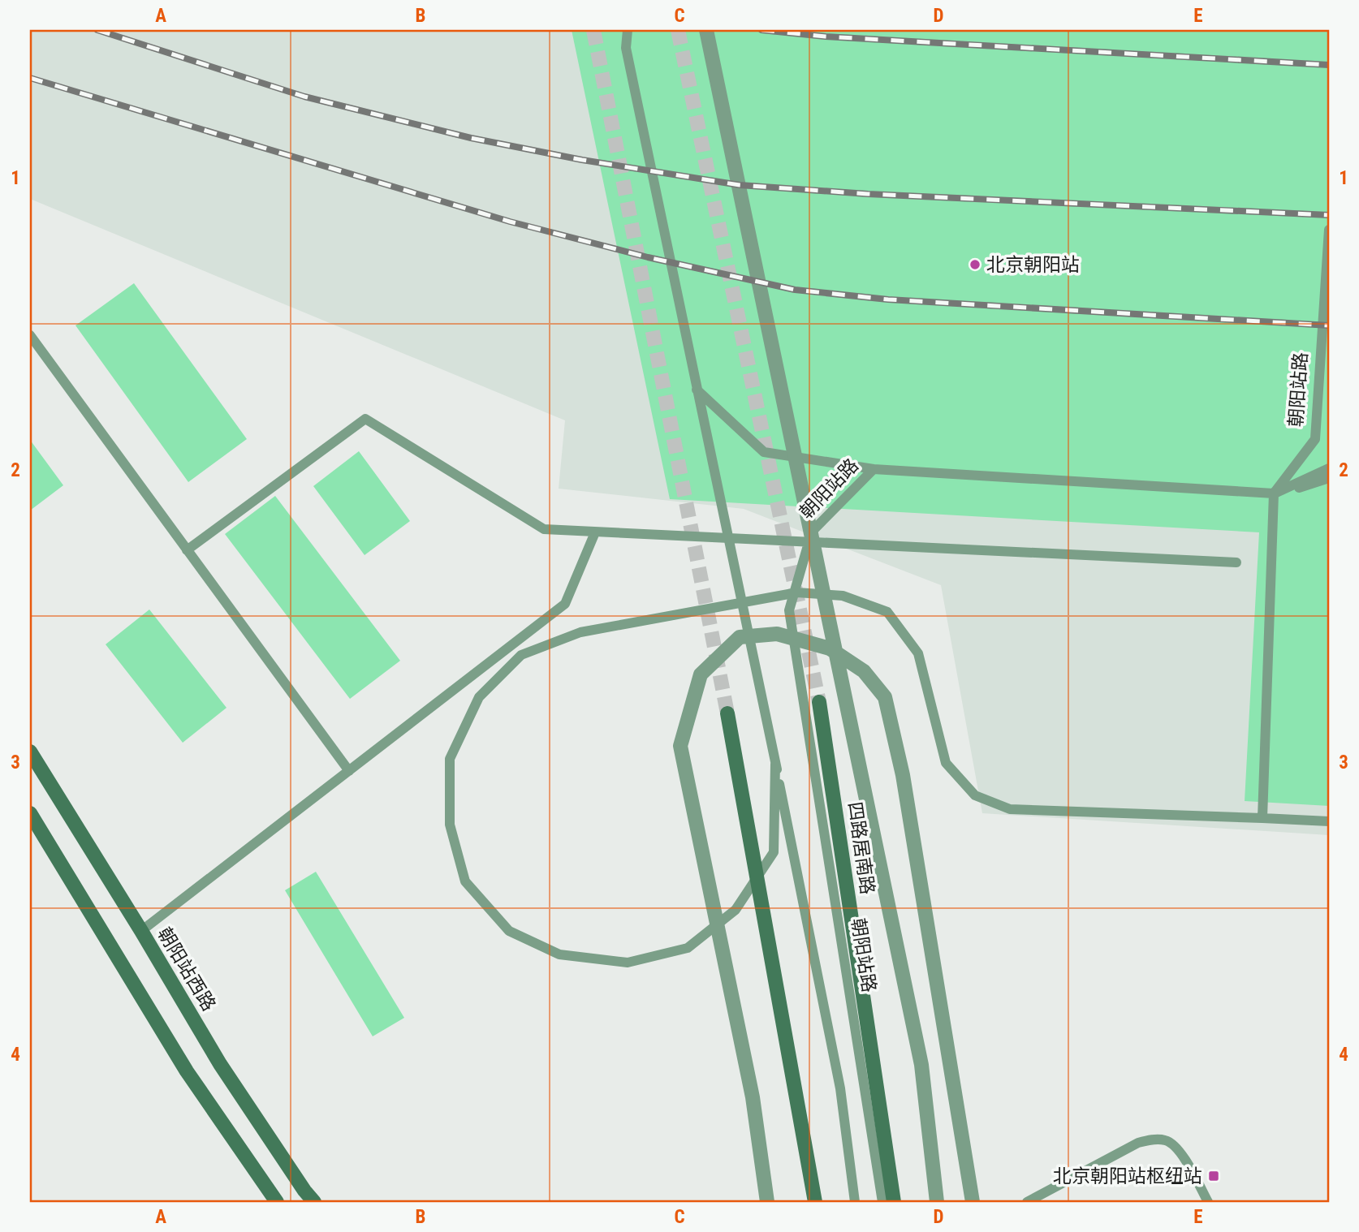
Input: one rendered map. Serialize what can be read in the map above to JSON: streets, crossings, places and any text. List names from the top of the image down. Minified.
{"streets":{"main road":["四路居南路","朝阳站西路"],"lane":["朝阳站路"]},"places":{"other":["北京朝阳站"],"transit":["北京朝阳站枢纽站"]},"grid":{"columns":["A","B","C","D","E"],"rows":["1","2","3","4"]}}
